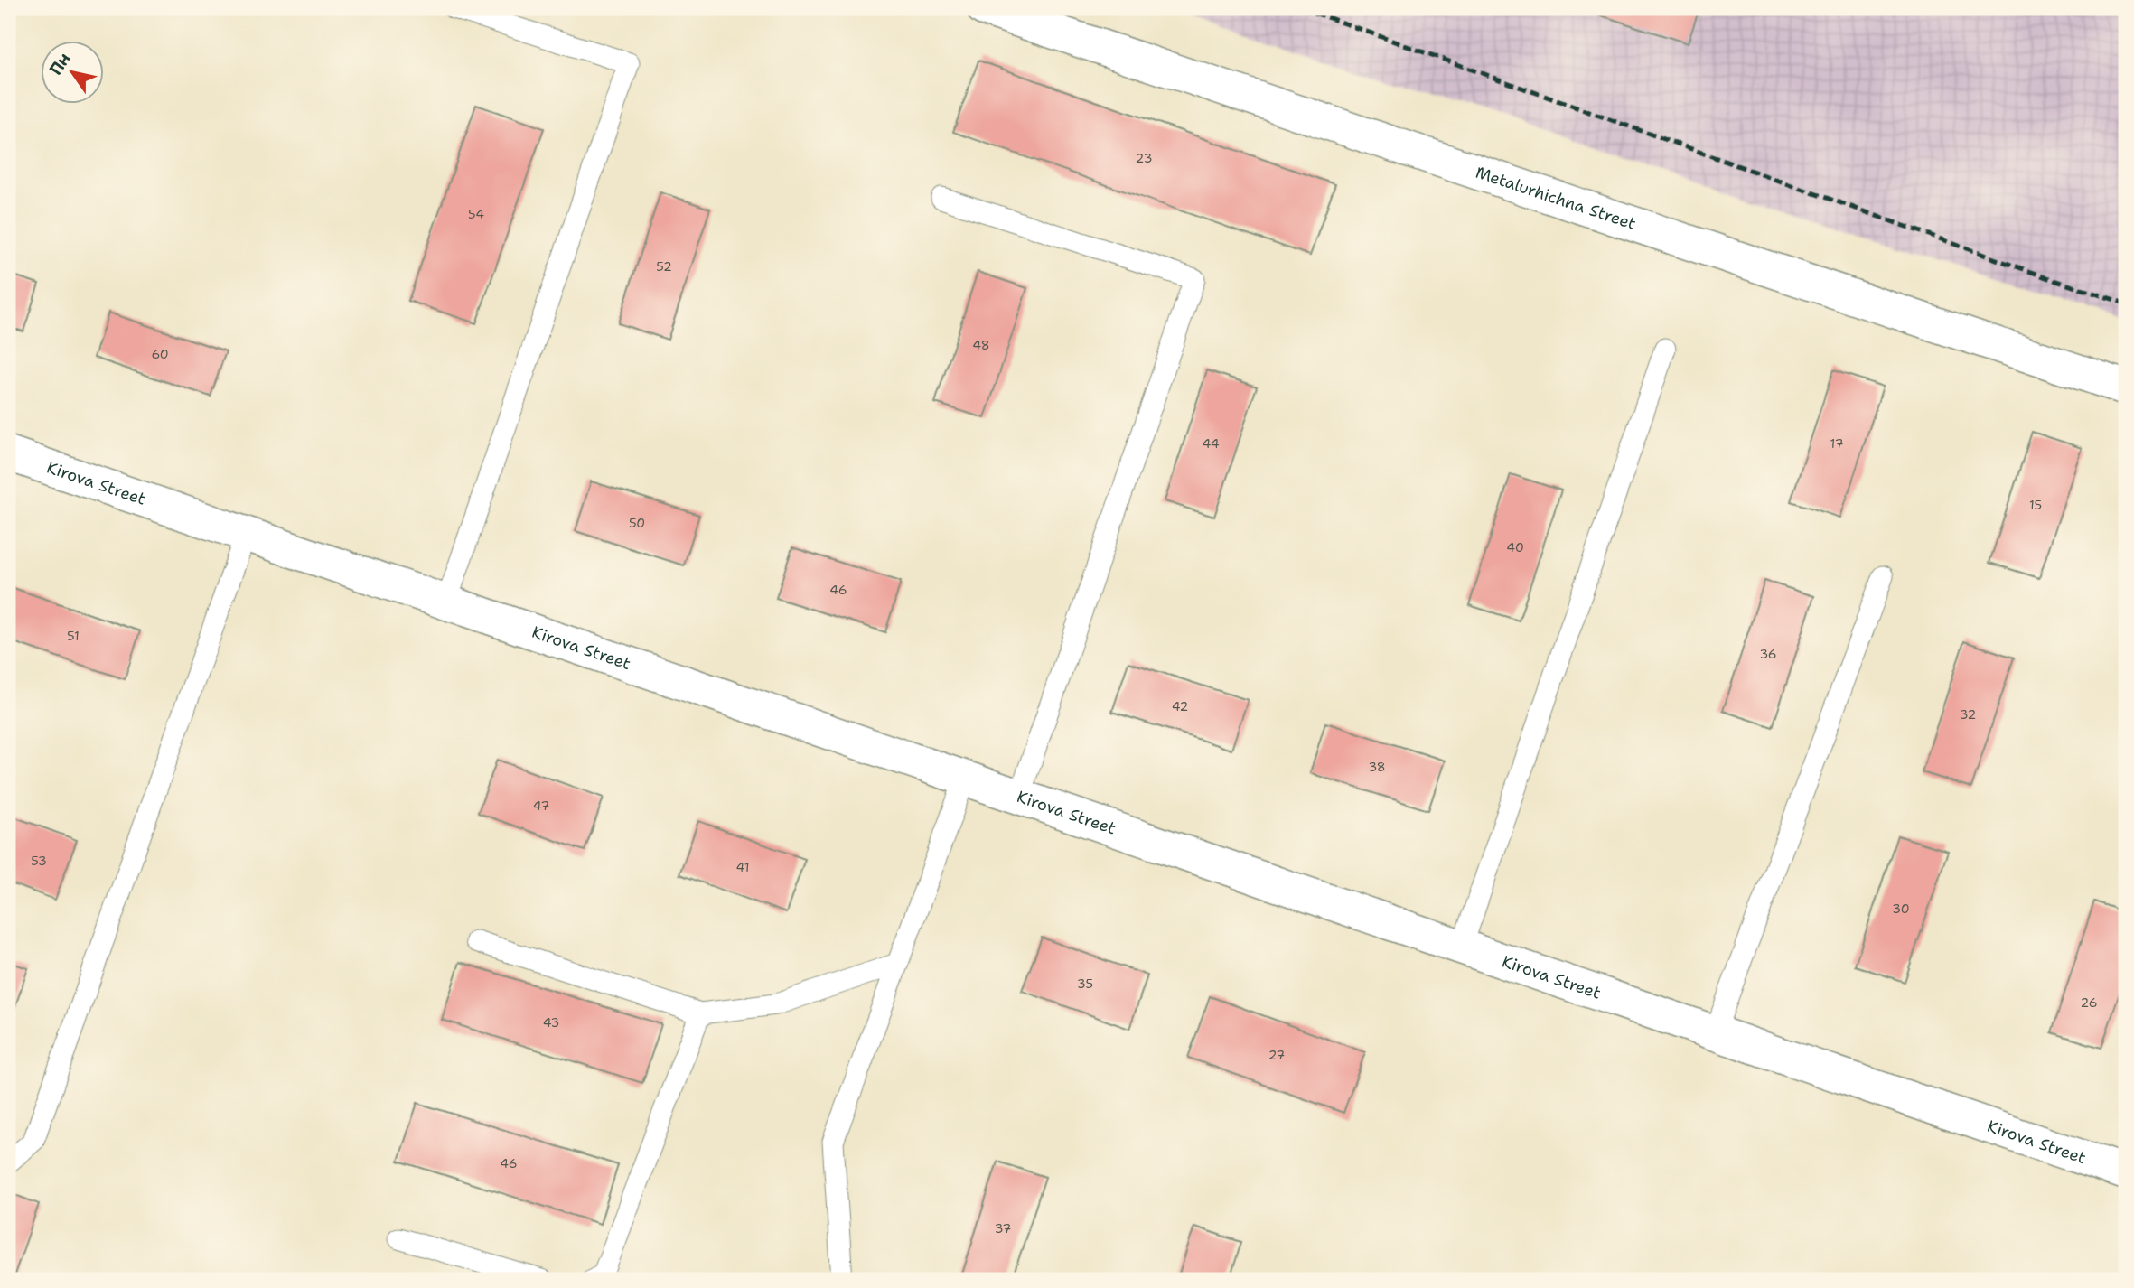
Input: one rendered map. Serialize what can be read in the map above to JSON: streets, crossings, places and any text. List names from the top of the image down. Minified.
{"streets":{"street":["Metalurhichna Street","Kirova Street"]},"house_numbers":["23","54","52","48","60","44","17","15","50","40","46","51","36","42","32","38","47","53","41","30","35","26","43","27","46","37"],"north":"top left"}
